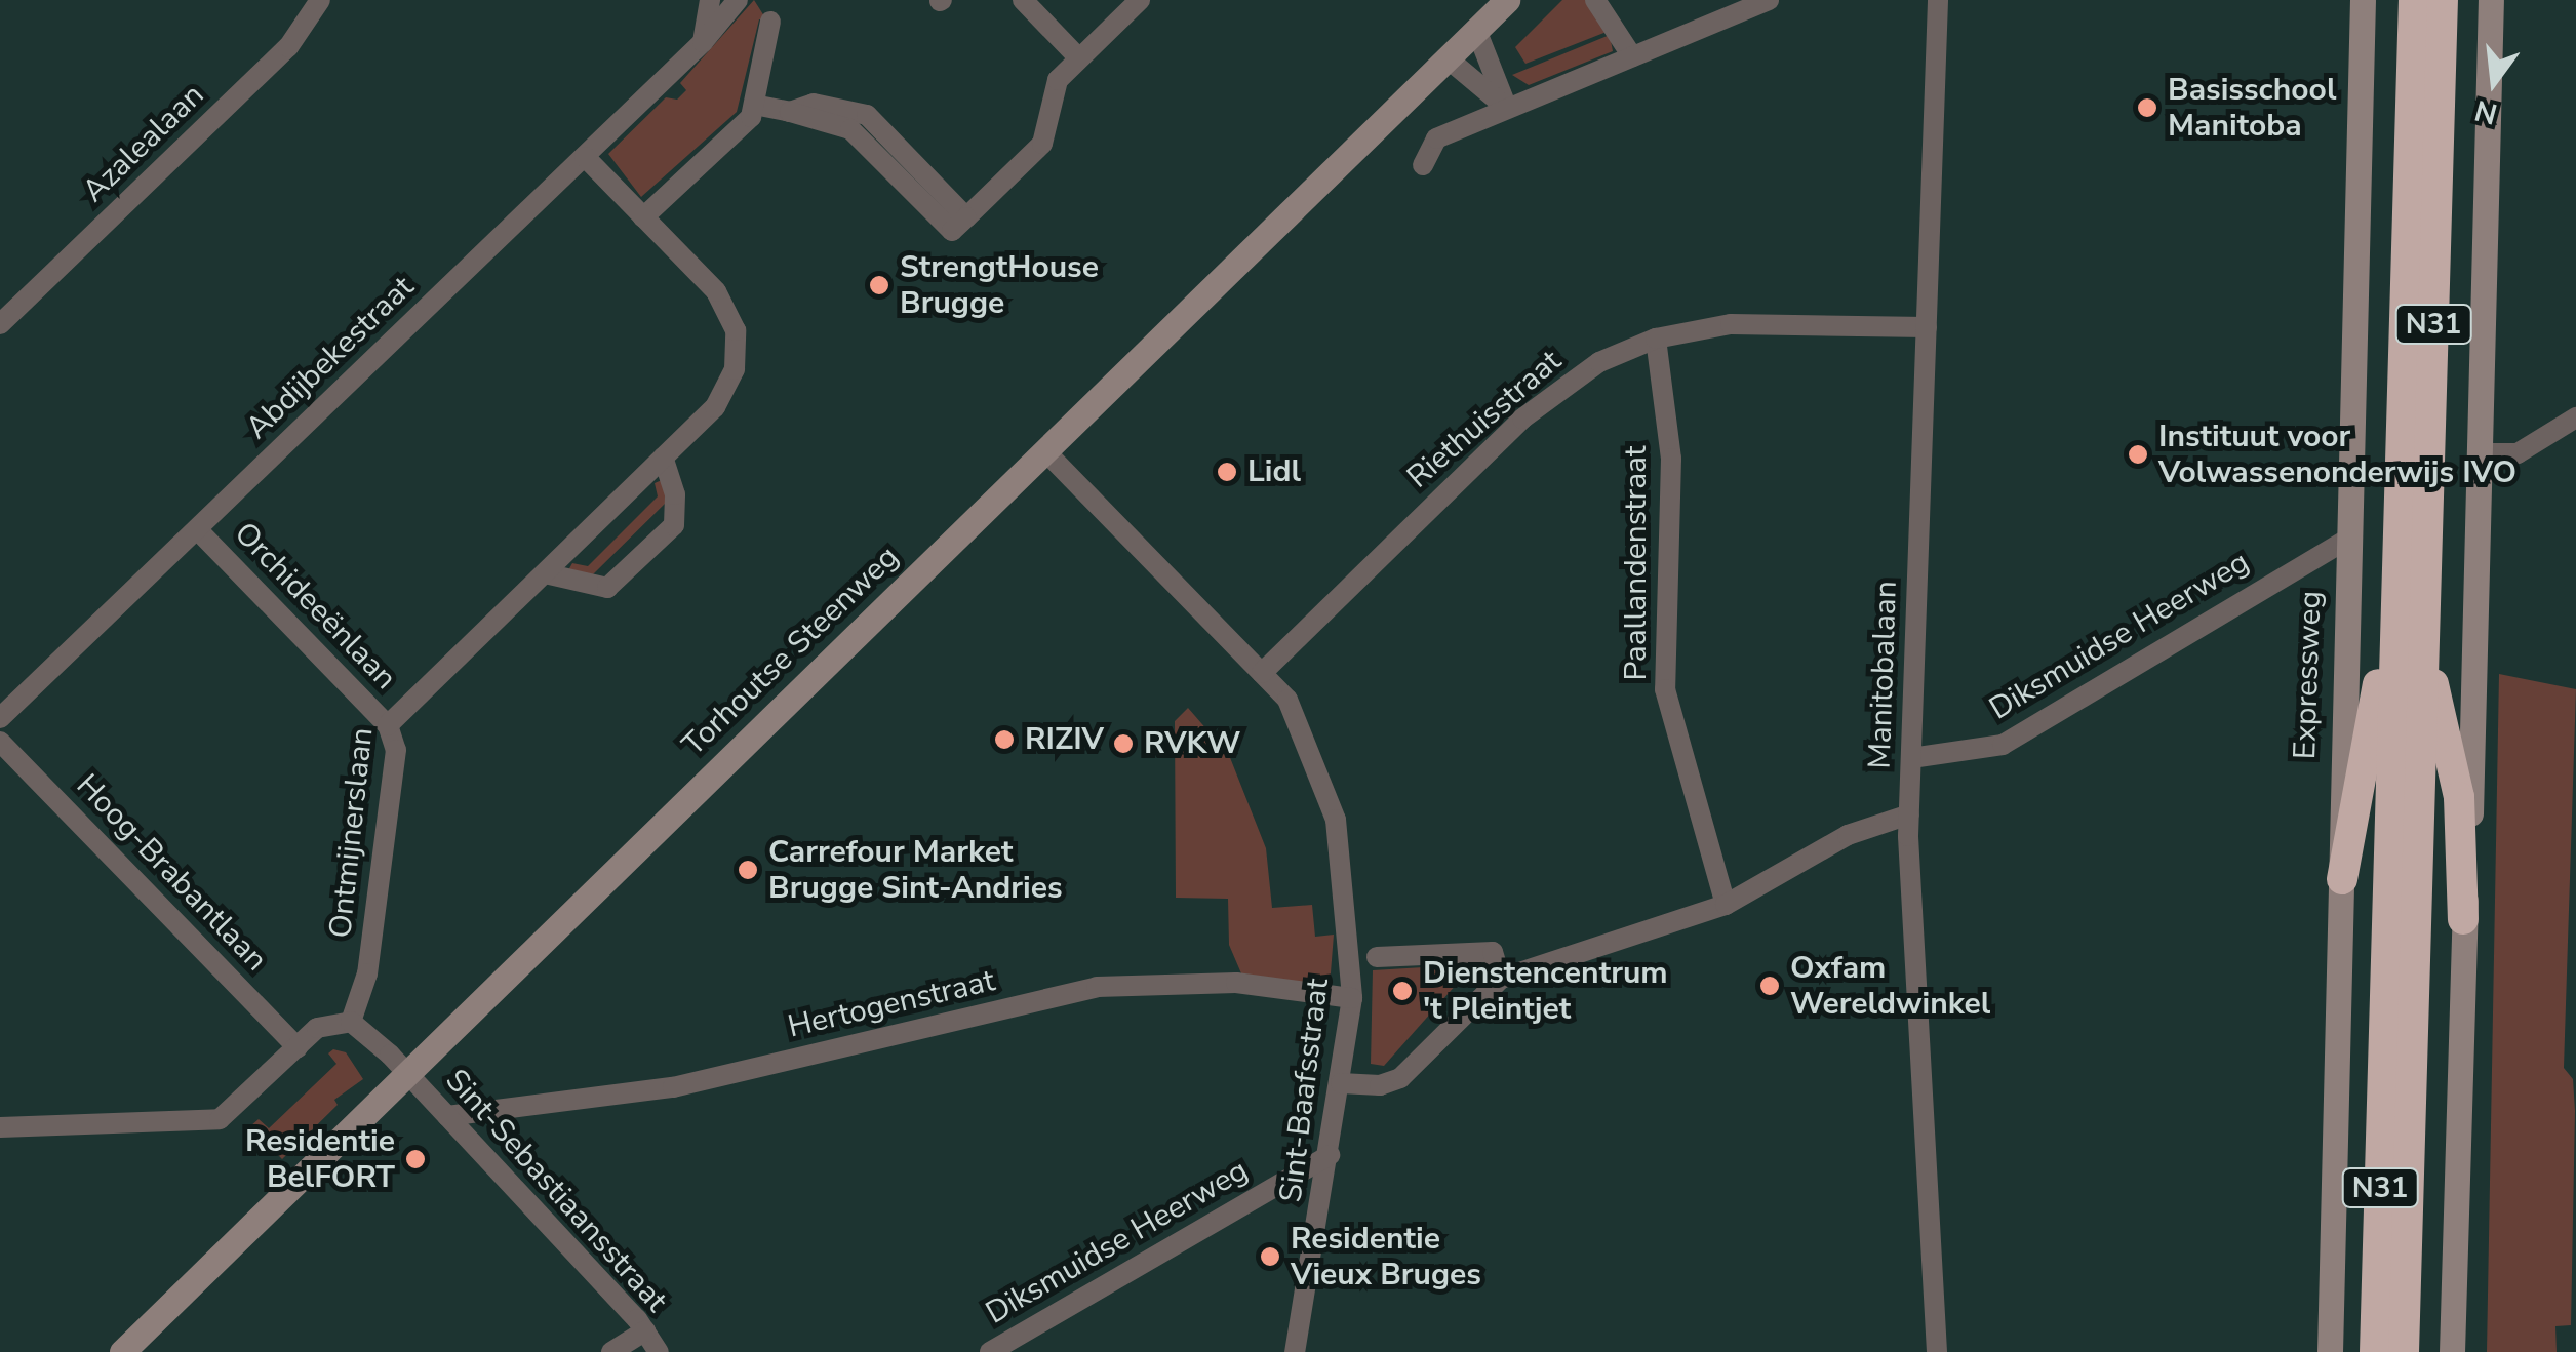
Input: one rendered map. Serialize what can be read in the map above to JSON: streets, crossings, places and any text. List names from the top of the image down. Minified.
{"streets":{"highway":["N31"],"street":["Azalealaan","Abdijbekestraat","Riethuisstraat","Paallandenstraat","Orchideeënlaan","Diksmuidse Heerweg","Torhoutse Steenweg","Manitobalaan","Expressweg","Ontmijnerslaan","Hoog-Brabantlaan","Hertogenstraat","Sint-Baafsstraat","Sint-Sebastiaansstraat"]},"crossings":[["Abdijbekestraat","Orchideeënlaan"],["Abdijbekestraat","Ontmijnerslaan"],["Riethuisstraat","Paallandenstraat"],["Riethuisstraat","Manitobalaan"],["Riethuisstraat","Sint-Baafsstraat"],["Orchideeënlaan","Ontmijnerslaan"],["Diksmuidse Heerweg","Manitobalaan"],["Diksmuidse Heerweg","Expressweg"],["Diksmuidse Heerweg","Sint-Baafsstraat"],["Torhoutse Steenweg","Sint-Baafsstraat"],["Torhoutse Steenweg","Sint-Sebastiaansstraat"],["Hertogenstraat","Sint-Baafsstraat"],["Hertogenstraat","Sint-Sebastiaansstraat"]],"places":["Basisschool Manitoba","StrengtHouse Brugge","Instituut voor Volwassenonderwijs IVO","Lidl","RIZIV","RVKW","Carrefour Market Brugge Sint-Andries","Oxfam Wereldwinkel","Dienstencentrum 't Pleintjet","Residentie BelFORT","Residentie Vieux Bruges"],"north":"bottom"}
